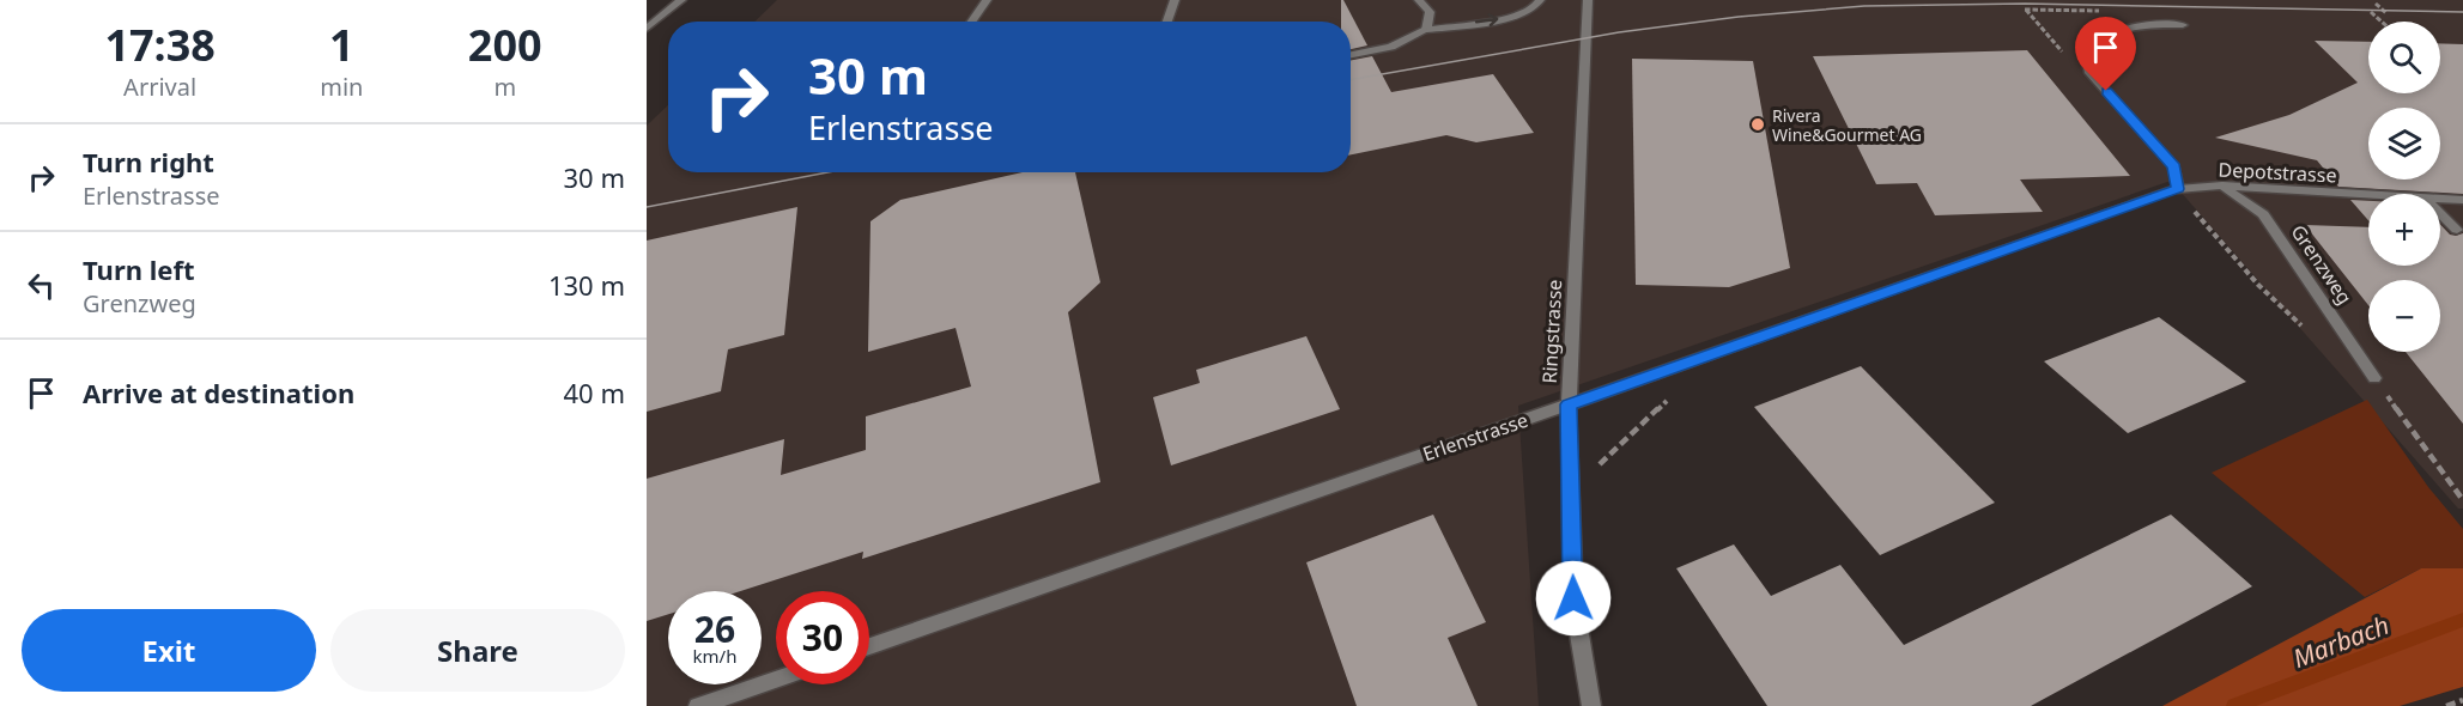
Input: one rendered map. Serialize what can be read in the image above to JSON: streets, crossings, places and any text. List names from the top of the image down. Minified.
{"streets":{"street":["Depotstrasse","Grenzweg","Ringstrasse","Erlenstrasse"]},"crossings":[["Depotstrasse","Grenzweg"],["Depotstrasse","Erlenstrasse"],["Ringstrasse","Erlenstrasse"]],"water":["Marbach"],"places":["Rivera Wine&Gourmet AG"],"page":{"eta":["17:38","Arrival","1","min","200","m"],"map_buttons":["+","−"],"turn":["30 m","Erlenstrasse"],"list":[{"name":"Turn right","note":"Erlenstrasse","value":"30 m"},{"name":"Turn left","note":"Grenzweg","value":"130 m"},{"name":"Arrive at destination","value":"40 m"}],"speed":"26 km/h","limit":"30","buttons":["Exit","Share"]}}
